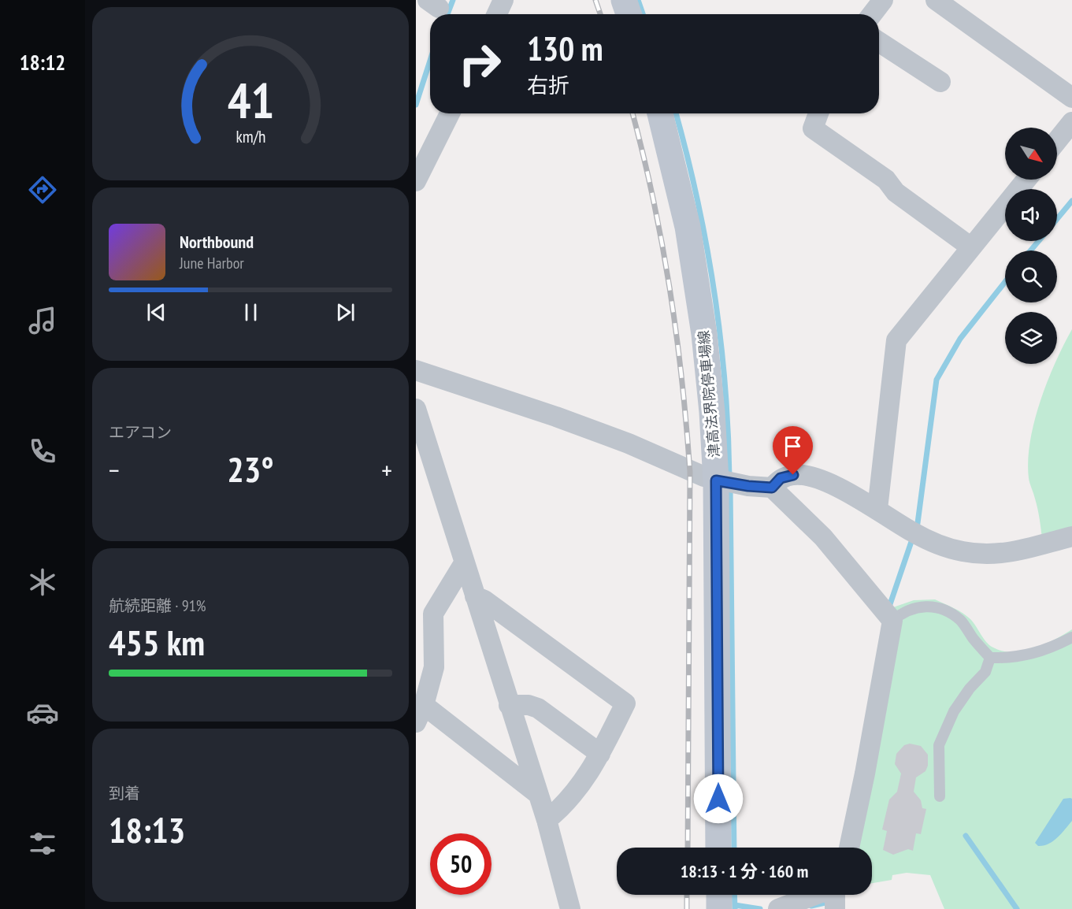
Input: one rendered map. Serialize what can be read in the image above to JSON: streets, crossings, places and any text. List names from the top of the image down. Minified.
{"streets":{"main road":["津高法界院停車場線"]},"north":"bottom right","page":{"tabs":"18:12","turn":["130 m","右折"],"song":["Northbound","June Harbor"],"tile":["エアコン",["航続距離 · 91%","455 km"],["到着","18:13"]],"heat":["−","23°","+"],"limit":"50","trip":"18:13 · 1 分 · 160 m","gauge":["41","km/h"]}}
